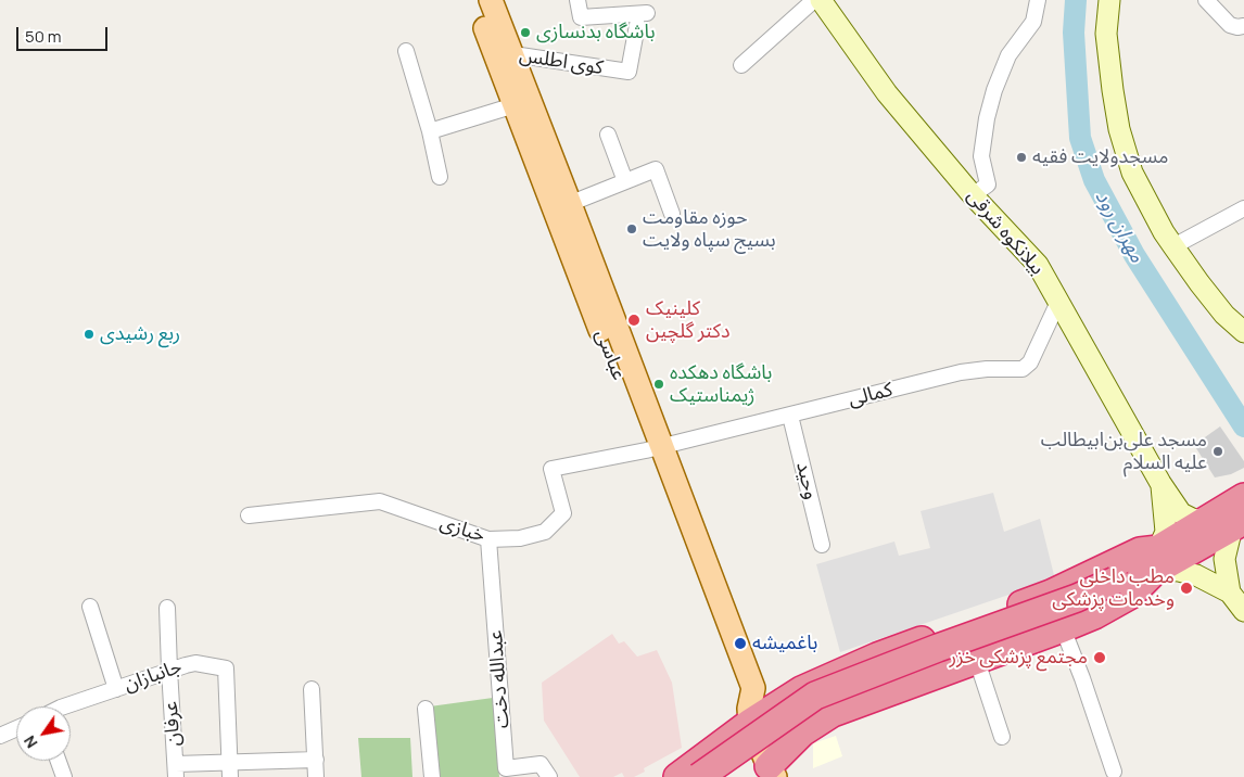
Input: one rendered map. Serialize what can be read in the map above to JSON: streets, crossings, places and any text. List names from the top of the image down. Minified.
{"streets":{"main road":["بیلانکوه شرقی","عباسى"],"street":["کوی اطلس","کمالی","وحید","خبازی","جانبازان","عبدالله دخت","عرفان"]},"crossings":[["کوی اطلس","عباسى"],["بیلانکوه شرقی","کمالی"],["عباسى","کمالی"],["عباسى","خبازی"],["کمالی","وحید"],["کمالی","خبازی"],["خبازی","عبدالله دخت"],["جانبازان","عرفان"]],"water":["مهران رود"],"places":["باشگاه بدنسازی","مسجدولایت فقیه","حوزه مقاومت بسیج سپاه ولایت","کلینیک دکتر گلچین","ربع رشیدی","باشگاه دهکده ژیمناستیک","مسجد علی‌بن‌ابیطالب علیه السلام","مطب داخلی وخدمات پزشکی","باغمیشه","مجتمع پزشکی خزر"],"scale_bar":"50 m","north":"bottom left"}
